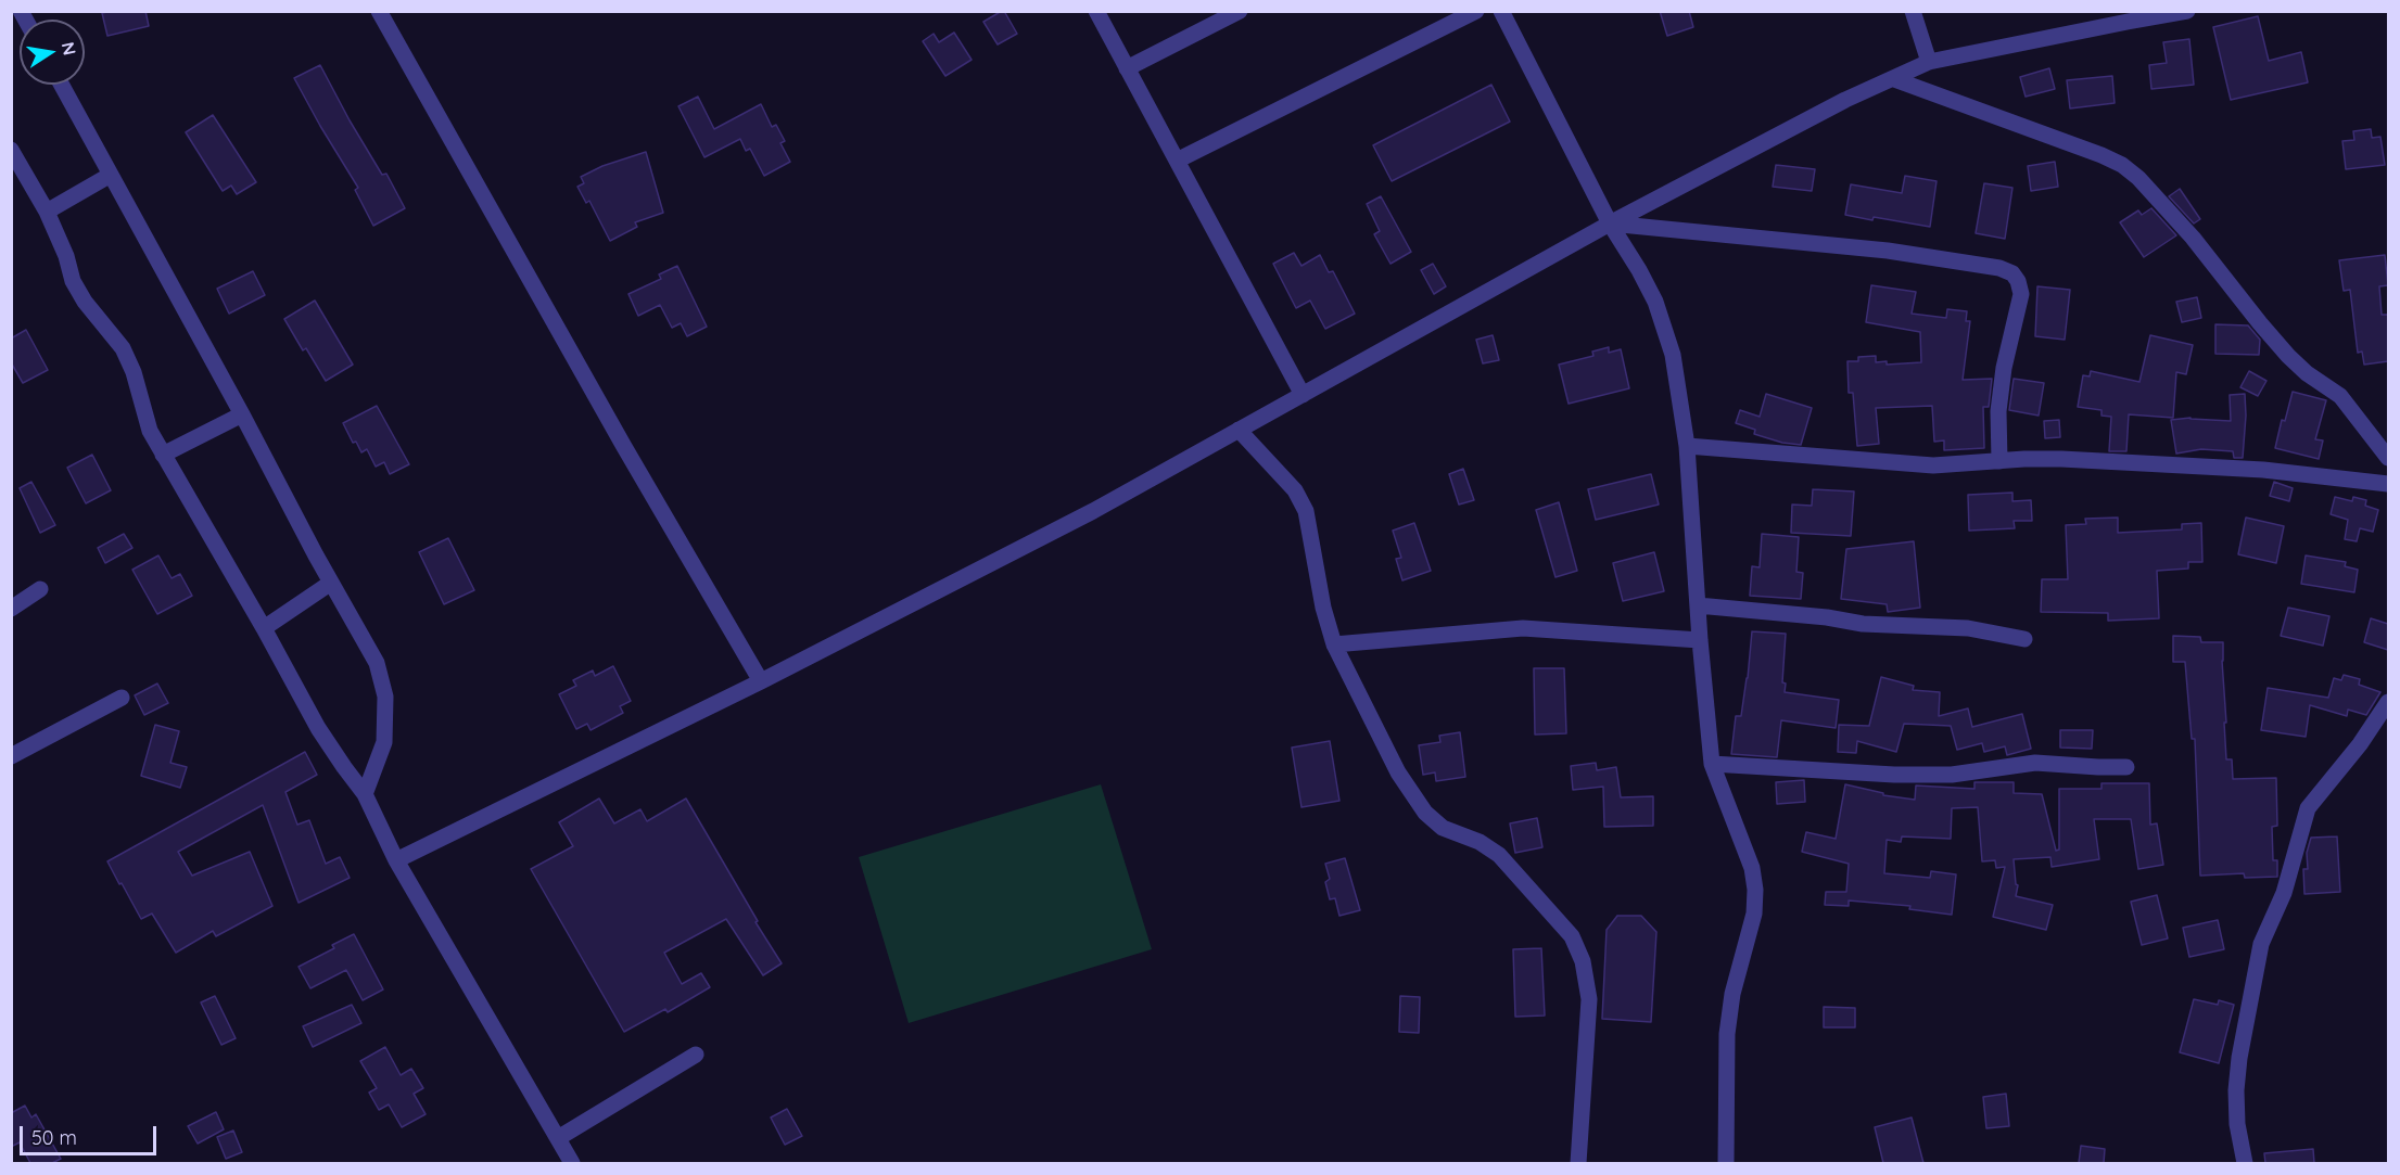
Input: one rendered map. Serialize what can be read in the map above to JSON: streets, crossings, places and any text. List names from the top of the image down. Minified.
{"scale_bar":"50 m","north":"right"}
